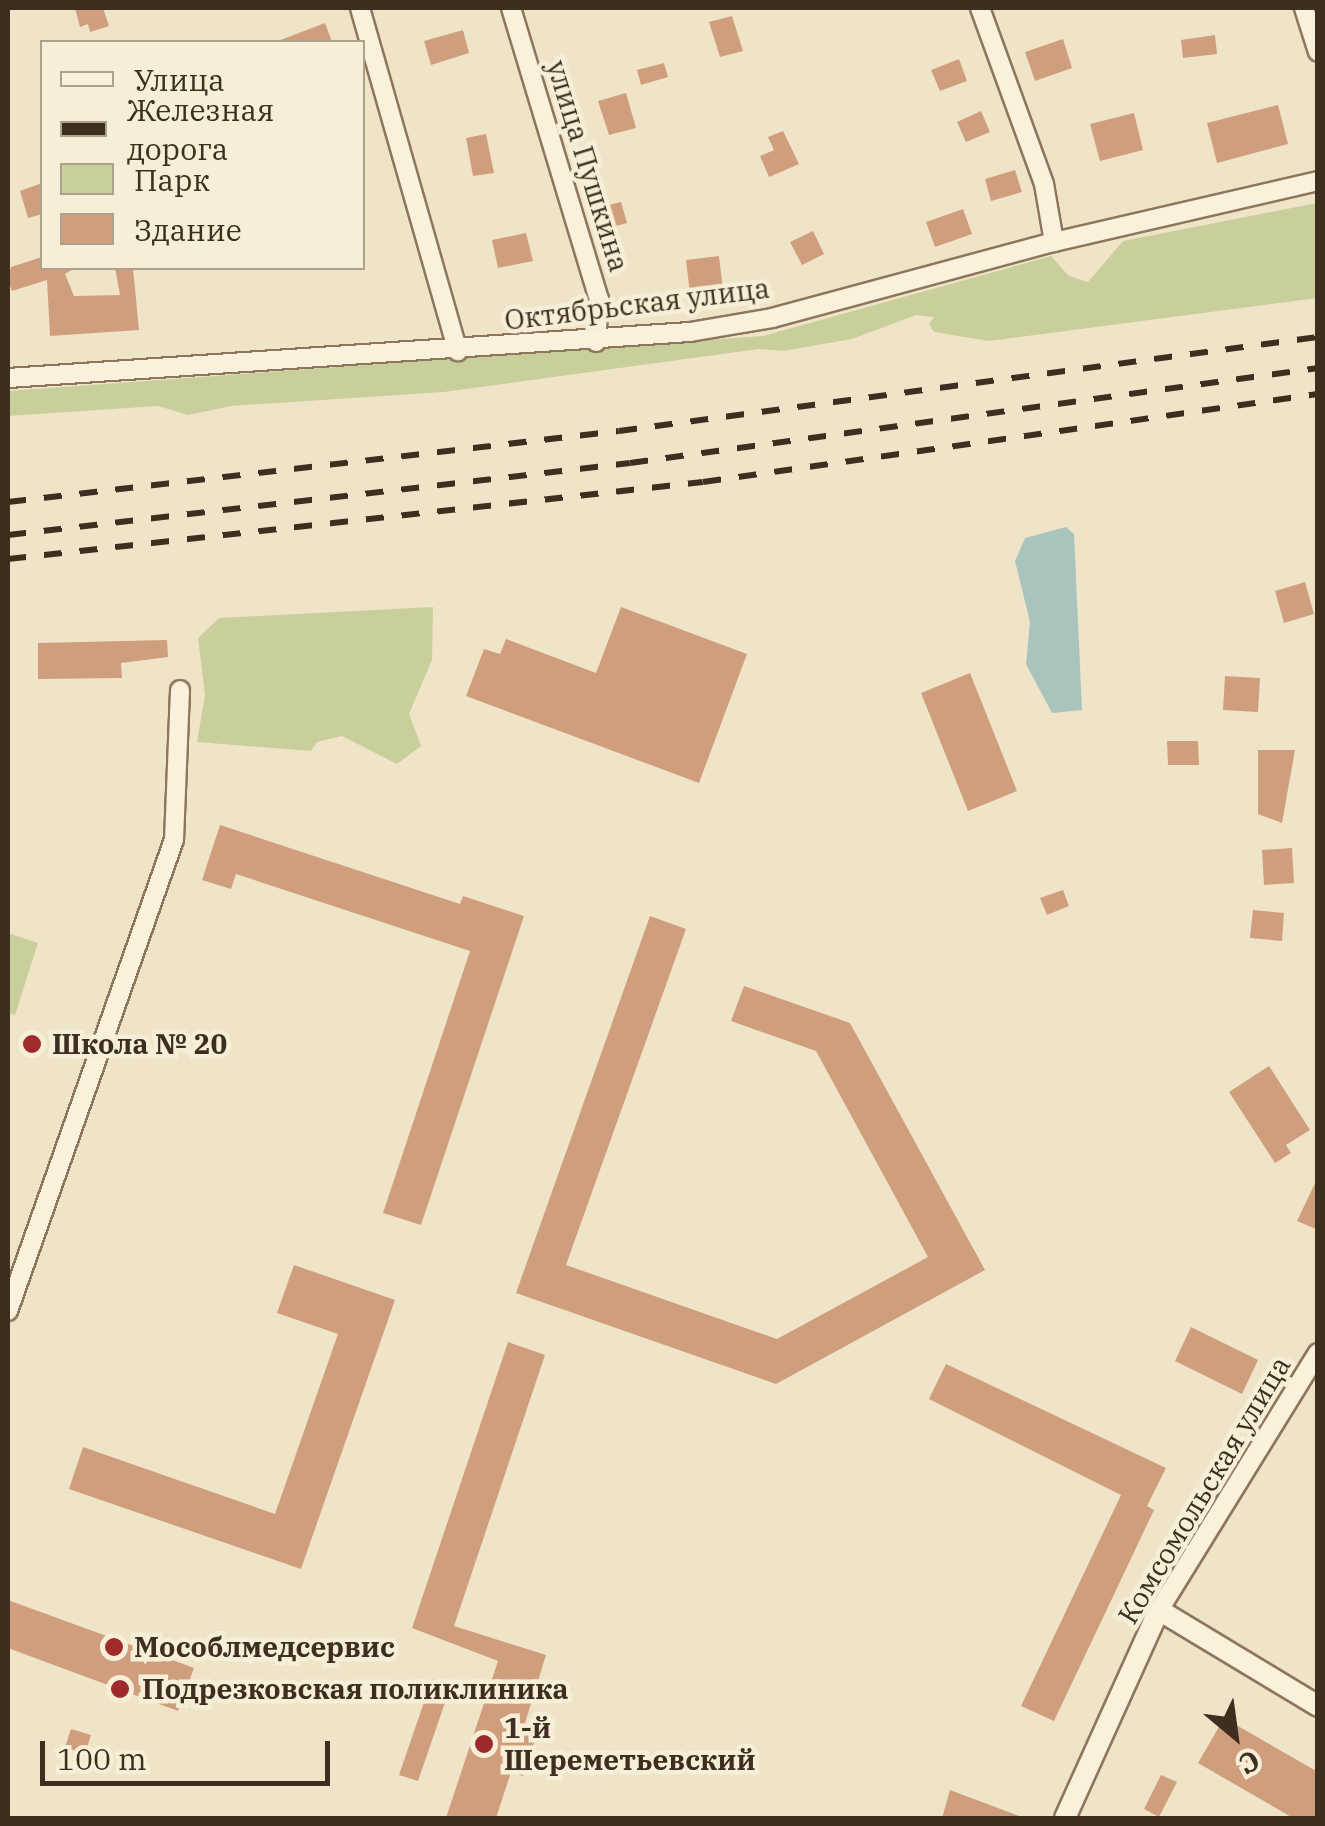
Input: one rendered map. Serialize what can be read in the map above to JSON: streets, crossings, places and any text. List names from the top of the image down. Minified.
{"streets":{"street":["улица Пушкина","Октябрьская улица","Комсомольская улица"]},"crossings":[["улица Пушкина","Октябрьская улица"]],"places":["Школа № 20","Мособлмедсервис","Подрезковская поликлиника","1-й Шереметьевский"],"legend":["Улица","Железная дорога","Парк","Здание"],"scale_bar":"100 m","north":"bottom right"}
